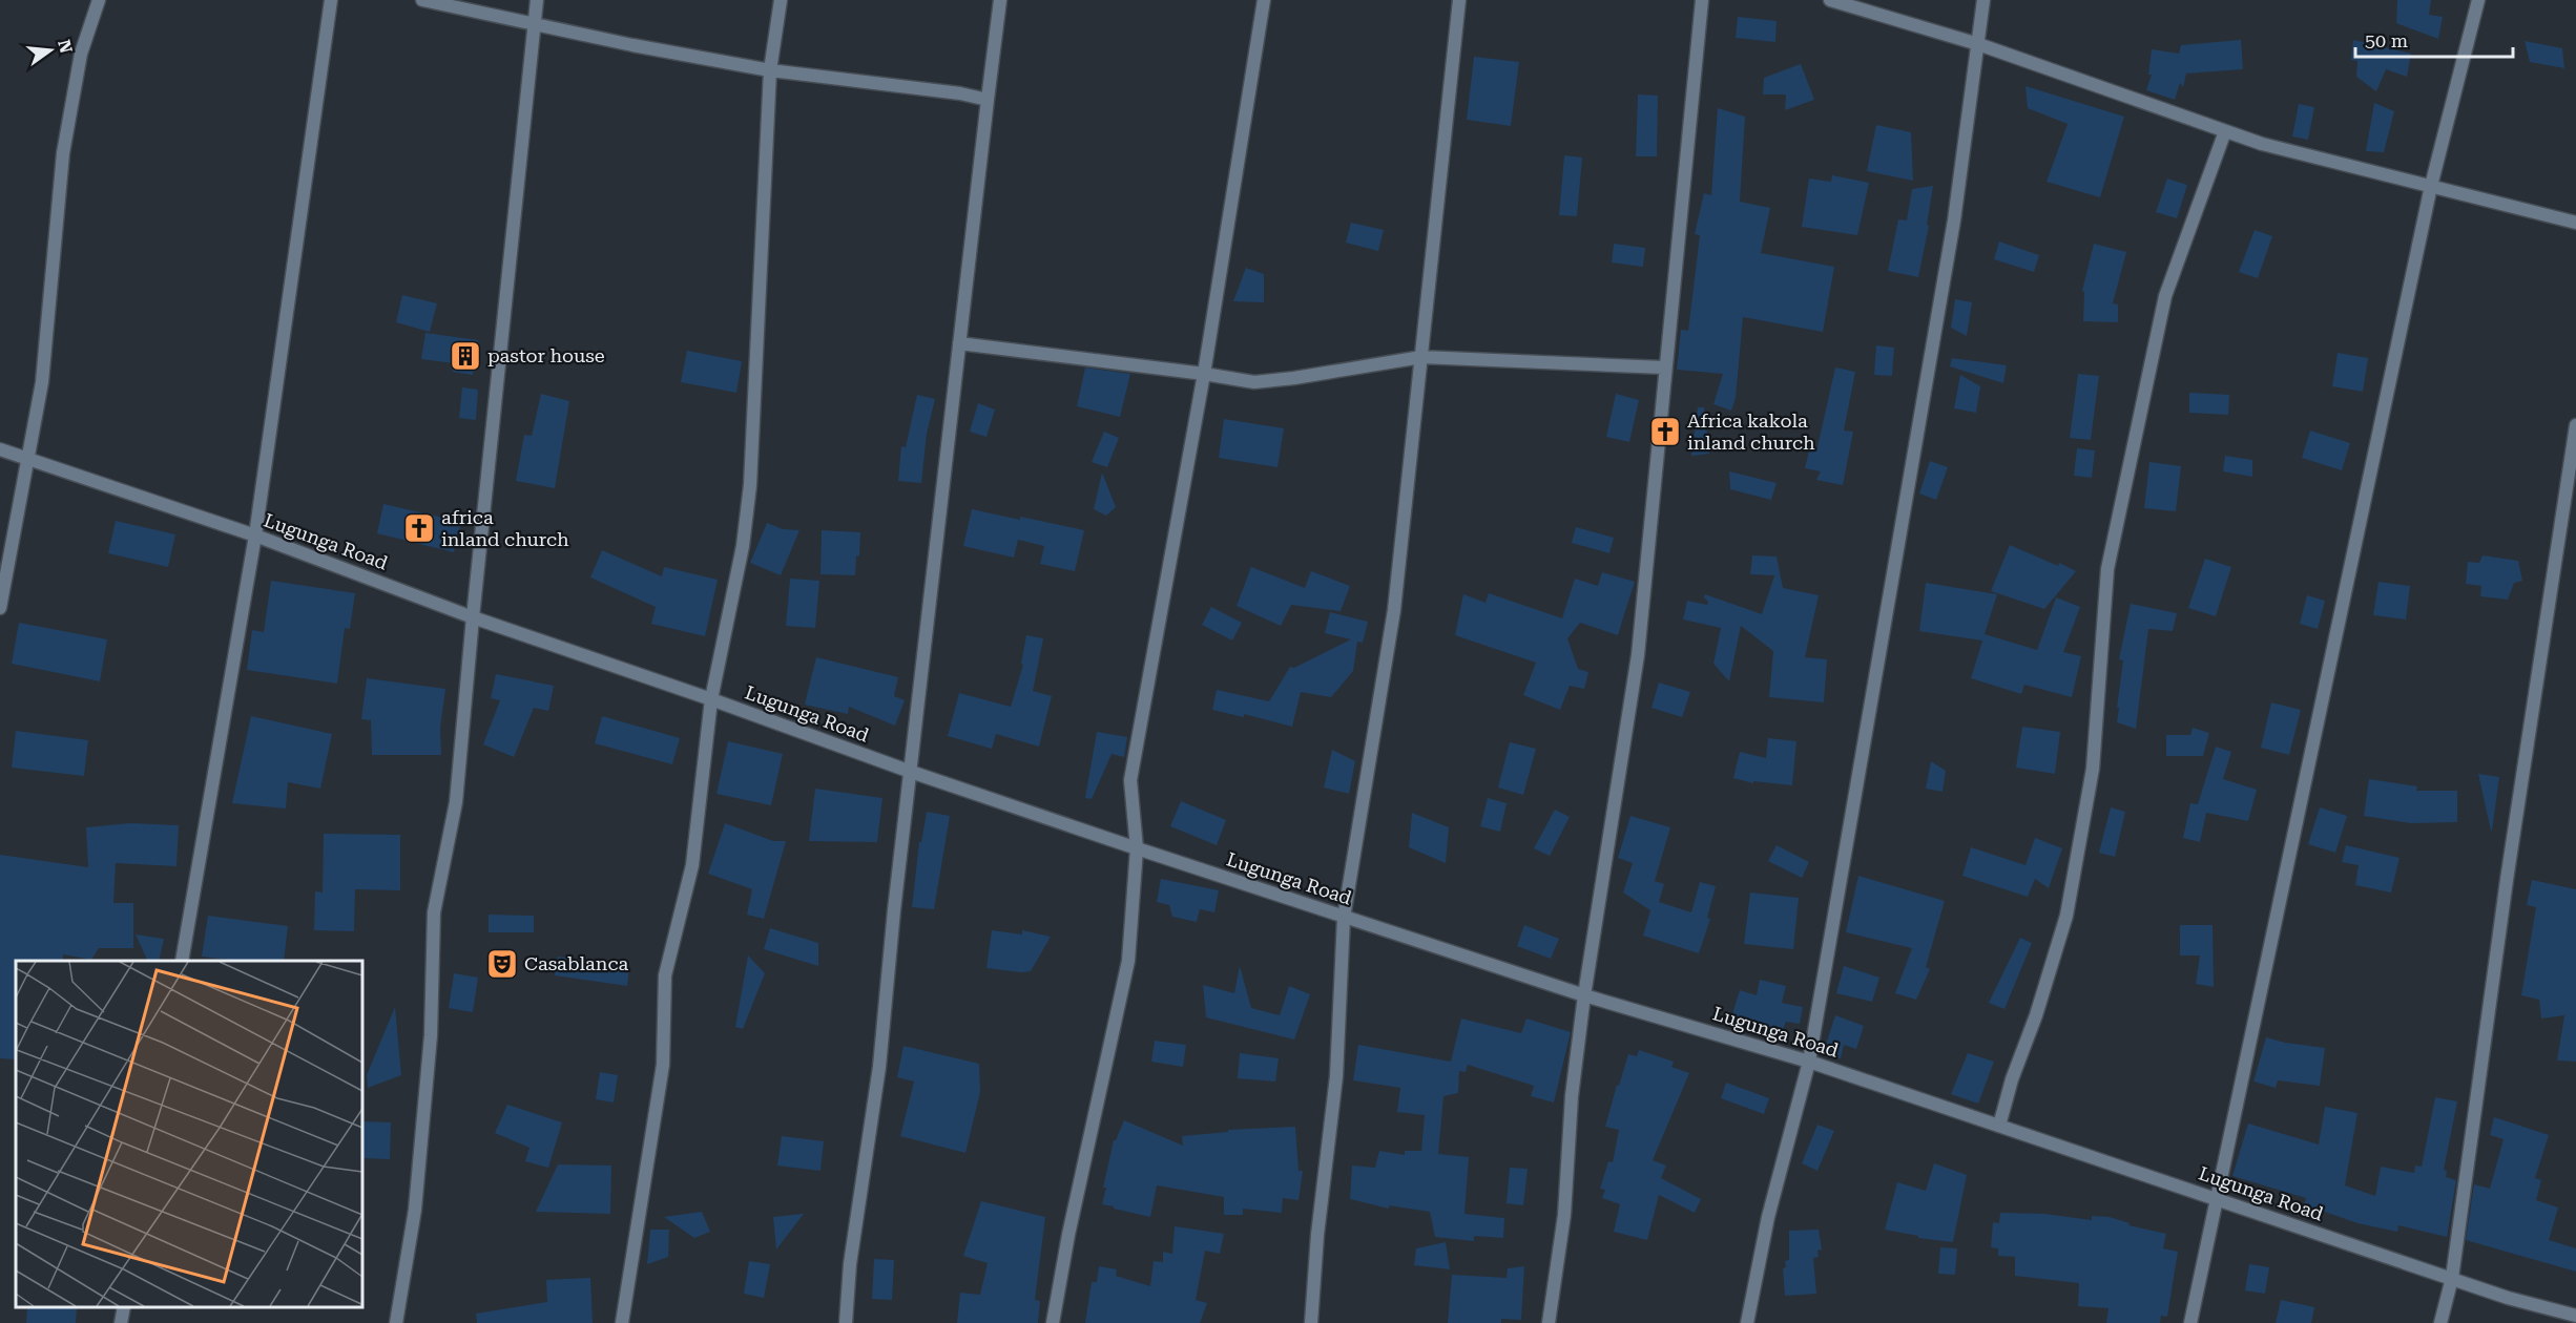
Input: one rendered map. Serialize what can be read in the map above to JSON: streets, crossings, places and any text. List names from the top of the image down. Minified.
{"streets":{"street":["Lugunga Road"]},"places":{"building":["pastor house"],"church":["Africa kakola inland church","africa inland church"],"theatre":["Casablanca"]},"scale_bar":"50 m","north":"right"}
